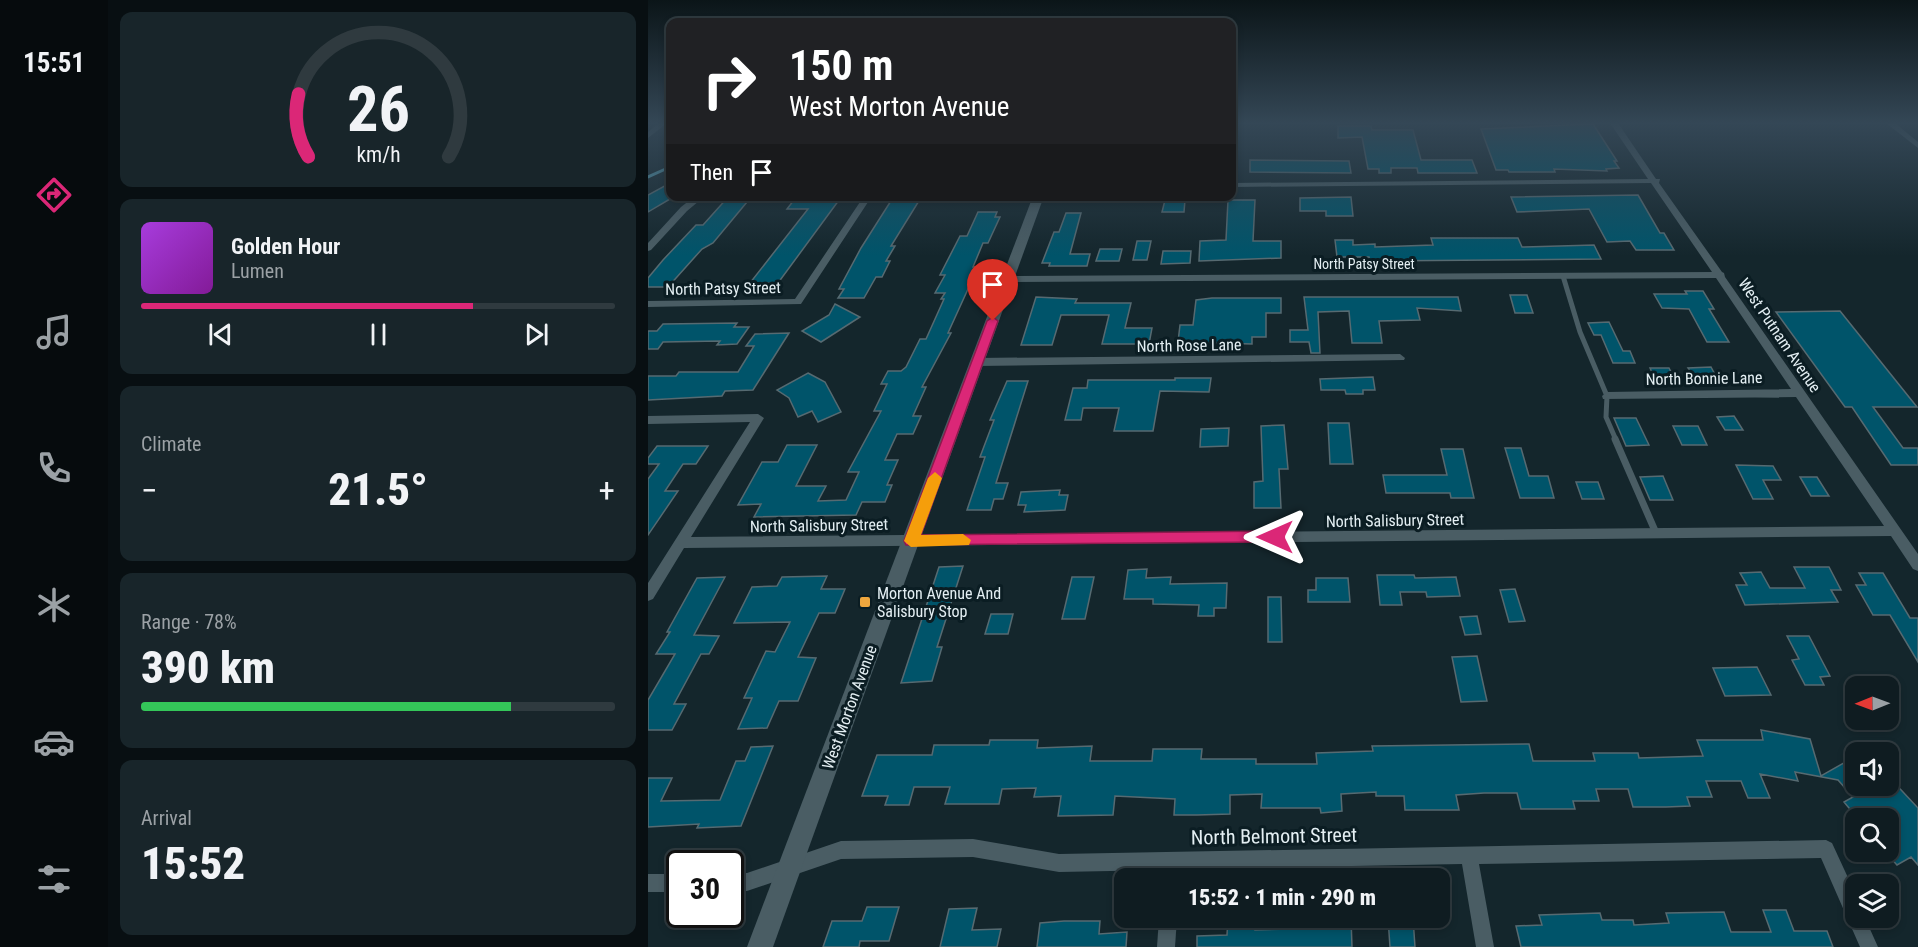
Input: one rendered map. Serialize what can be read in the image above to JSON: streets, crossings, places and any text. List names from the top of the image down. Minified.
{"streets":{"main road":["West Morton Avenue"],"street":["North Patsy Street","West Putnam Avenue","North Rose Lane","North Bonnie Lane","North Salisbury Street","North Belmont Street"]},"crossings":[["North Patsy Street","West Putnam Avenue"],["North Patsy Street","West Morton Avenue"],["West Putnam Avenue","North Bonnie Lane"],["West Putnam Avenue","North Salisbury Street"],["North Rose Lane","West Morton Avenue"],["North Salisbury Street","West Morton Avenue"],["West Morton Avenue","North Belmont Street"]],"places":{"transit":["Morton Avenue And Salisbury Stop"]},"north":"left","page":{"tabs":"15:51","turn":["150 m","West Morton Avenue"],"then":"Then","song":["Golden Hour","Lumen"],"tile":["Climate",["Range · 78%","390 km"],["Arrival","15:52"]],"heat":["−","21.5°","+"],"limit":"30","trip":"15:52 · 1 min · 290 m","gauge":["26","km/h"]}}
